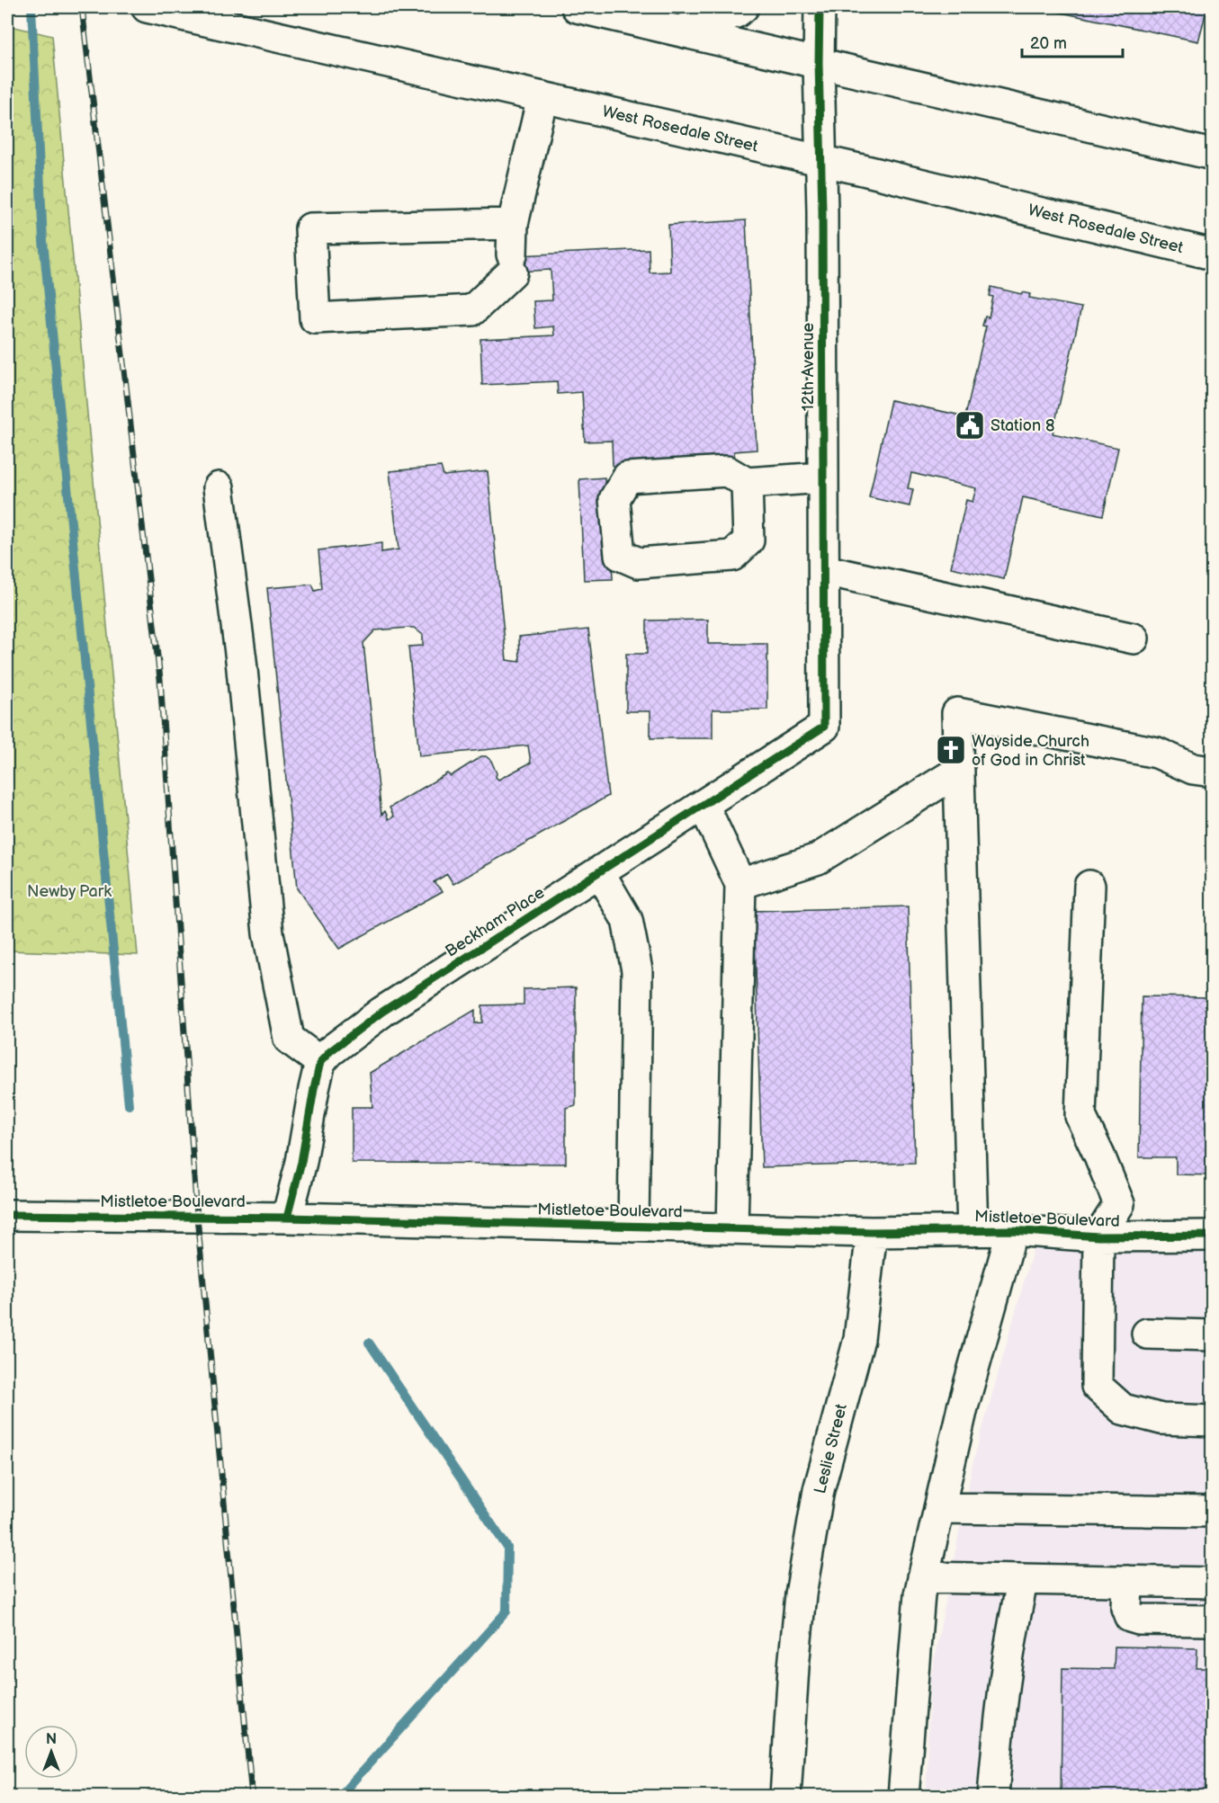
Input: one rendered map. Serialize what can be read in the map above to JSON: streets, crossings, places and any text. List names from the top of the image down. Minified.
{"streets":{"street":["West Rosedale Street","12th Avenue","Beckham Place","Mistletoe Boulevard","Leslie Street"]},"crossings":[["West Rosedale Street","12th Avenue"],["12th Avenue","Beckham Place"],["Mistletoe Boulevard","Leslie Street"]],"parks":["Newby Park"],"places":{"public building":["Station 8"],"church":["Wayside Church of God in Christ"]},"scale_bar":"20 m","north":"top"}
